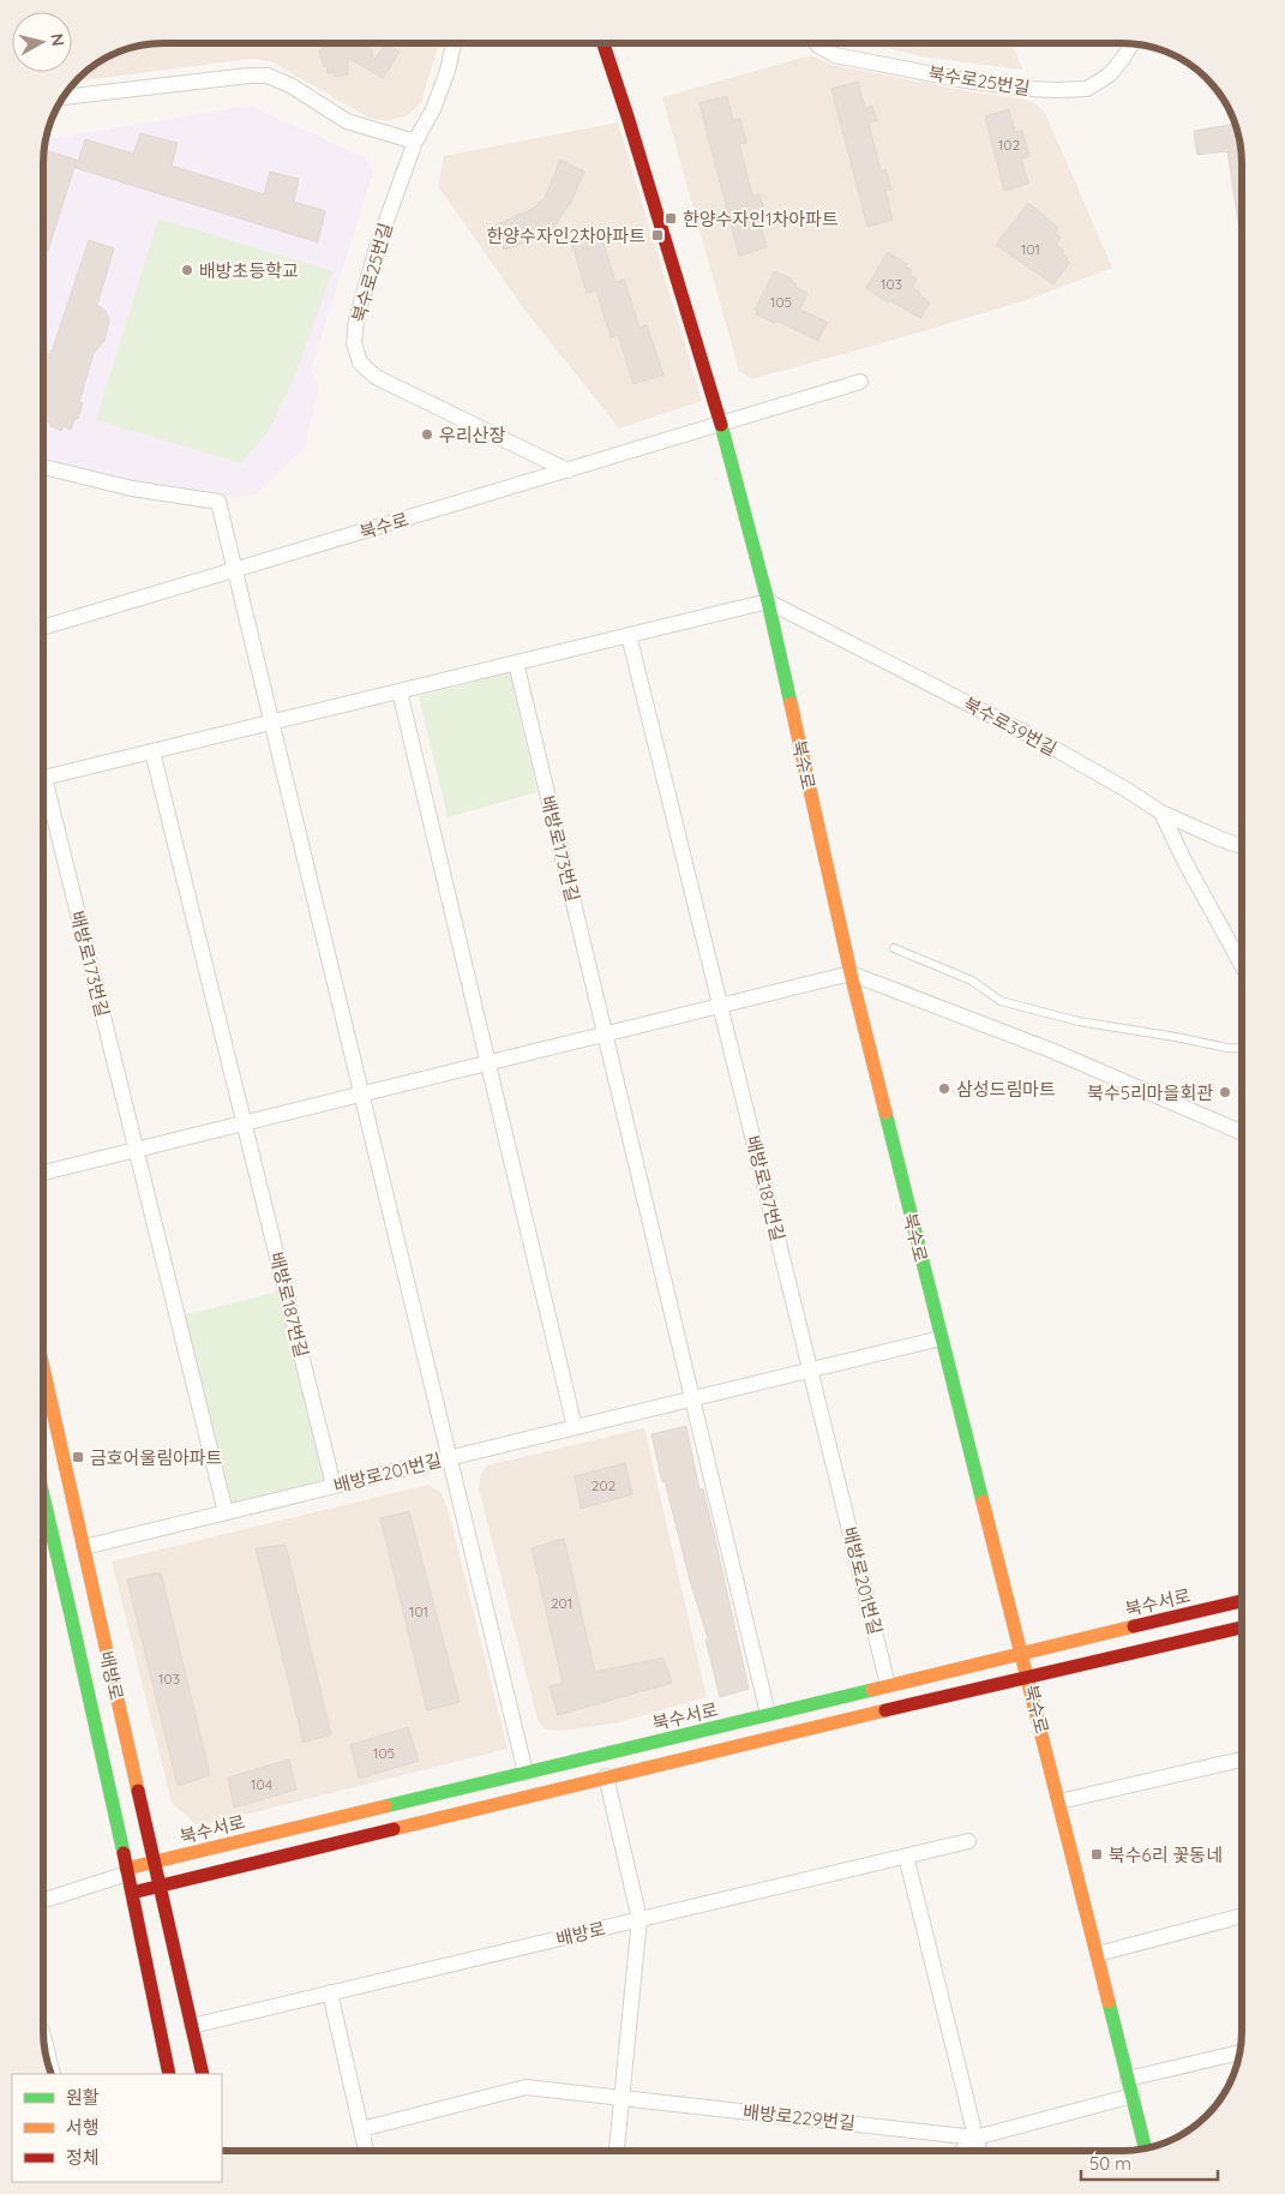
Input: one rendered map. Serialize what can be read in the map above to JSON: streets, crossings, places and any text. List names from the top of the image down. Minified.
{"streets":{"street":["북수로25번길","북수로","북수로39번길","배방로173번길","배방로187번길","배방로201번길","북수서로","배방로","배방로229번길"]},"crossings":[["북수로25번길","북수로"],["북수로","북수로39번길"],["북수로","배방로173번길"],["북수로","배방로201번길"],["북수로","북수서로"],["북수로","배방로229번길"],["북수로39번길","배방로173번길"],["배방로187번길","배방로201번길"],["배방로201번길","북수서로"],["배방로201번길","배방로"],["북수서로","배방로"]],"places":{"transit":["한양수자인1차아파트","한양수자인2차아파트","금호어울림아파트","북수6리 꽃동네"],"other":["배방초등학교","우리산장","삼성드림마트","북수5리마을회관"]},"house_numbers":["102","101","103","105","202","201","101","103","105","104"],"legend":["원활","서행","정체"],"scale_bar":"50 m","north":"right"}
